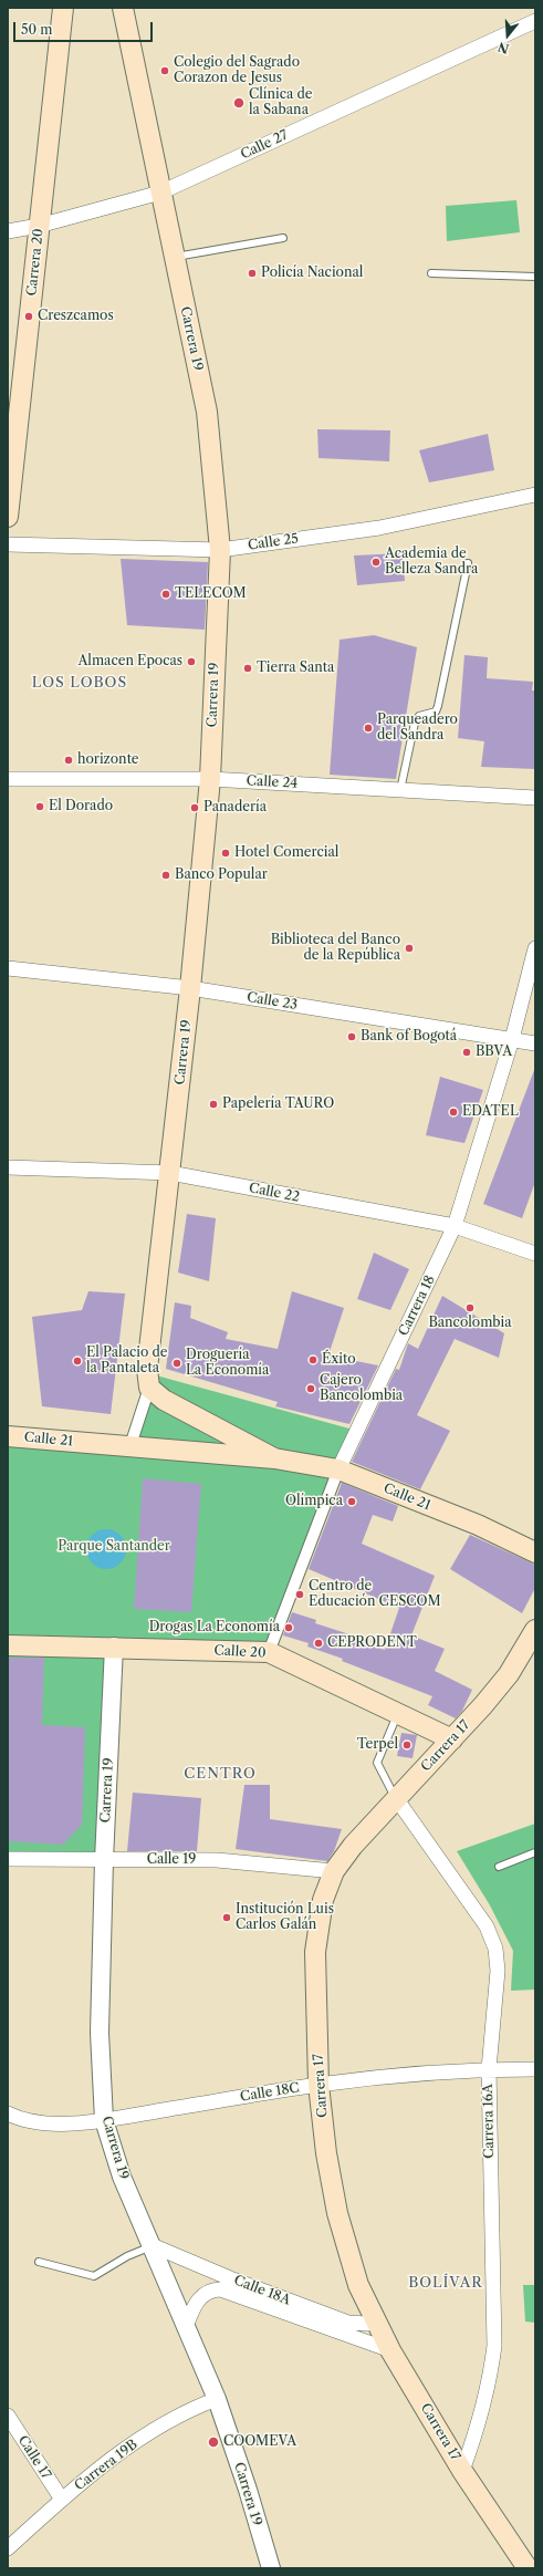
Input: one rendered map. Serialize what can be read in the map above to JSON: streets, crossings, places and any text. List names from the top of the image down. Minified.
{"streets":{"main road":["Carrera 20","Carrera 19","Calle 21","Calle 20","Carrera 17"],"street":["Calle 27","Calle 25","Calle 24","Calle 23","Calle 22","Carrera 18","Calle 19","Calle 18C","Carrera 16A","Calle 18A","Calle 17","Carrera 19B"]},"crossings":[["Calle 27","Carrera 20"],["Calle 27","Carrera 19"],["Carrera 19","Calle 25"],["Carrera 19","Calle 24"],["Carrera 19","Calle 23"],["Carrera 19","Calle 22"],["Carrera 19","Calle 21"],["Carrera 19","Calle 20"],["Carrera 19","Calle 19"],["Carrera 19","Calle 18C"],["Carrera 19","Calle 18A"],["Carrera 19","Carrera 19B"],["Calle 23","Carrera 18"],["Calle 22","Carrera 18"],["Carrera 18","Calle 21"],["Carrera 18","Calle 20"],["Calle 20","Carrera 17"],["Carrera 17","Calle 19"],["Carrera 17","Calle 18C"],["Carrera 17","Carrera 16A"],["Carrera 17","Calle 18A"],["Calle 18C","Carrera 16A"],["Calle 17","Carrera 19B"]],"districts":["LOS LOBOS","CENTRO","BOLÍVAR"],"parks":["Parque Santander"],"places":["Colegio del Sagrado Corazon de Jesus","Clínica de la Sabana","Policía Nacional","Creszcamos","Academia de Belleza Sandra","TELECOM","Almacen Epocas","Tierra Santa","Parqueadero del Sandra","horizonte","El Dorado","Panadería","Hotel Comercial","Banco Popular","Biblioteca del Banco de la República","Bank of Bogotá","BBVA","Papelería TAURO","EDATEL","Bancolombia","Éxito","El Palacio de la Pantaleta","Droguería La Economía","Cajero Bancolombia","Olímpica","Centro de Educación CESCOM","Drogas La Economía","CEPRODENT","Terpel","Institución Luis Carlos Galán","COOMEVA"],"scale_bar":"50 m","north":"bottom"}
